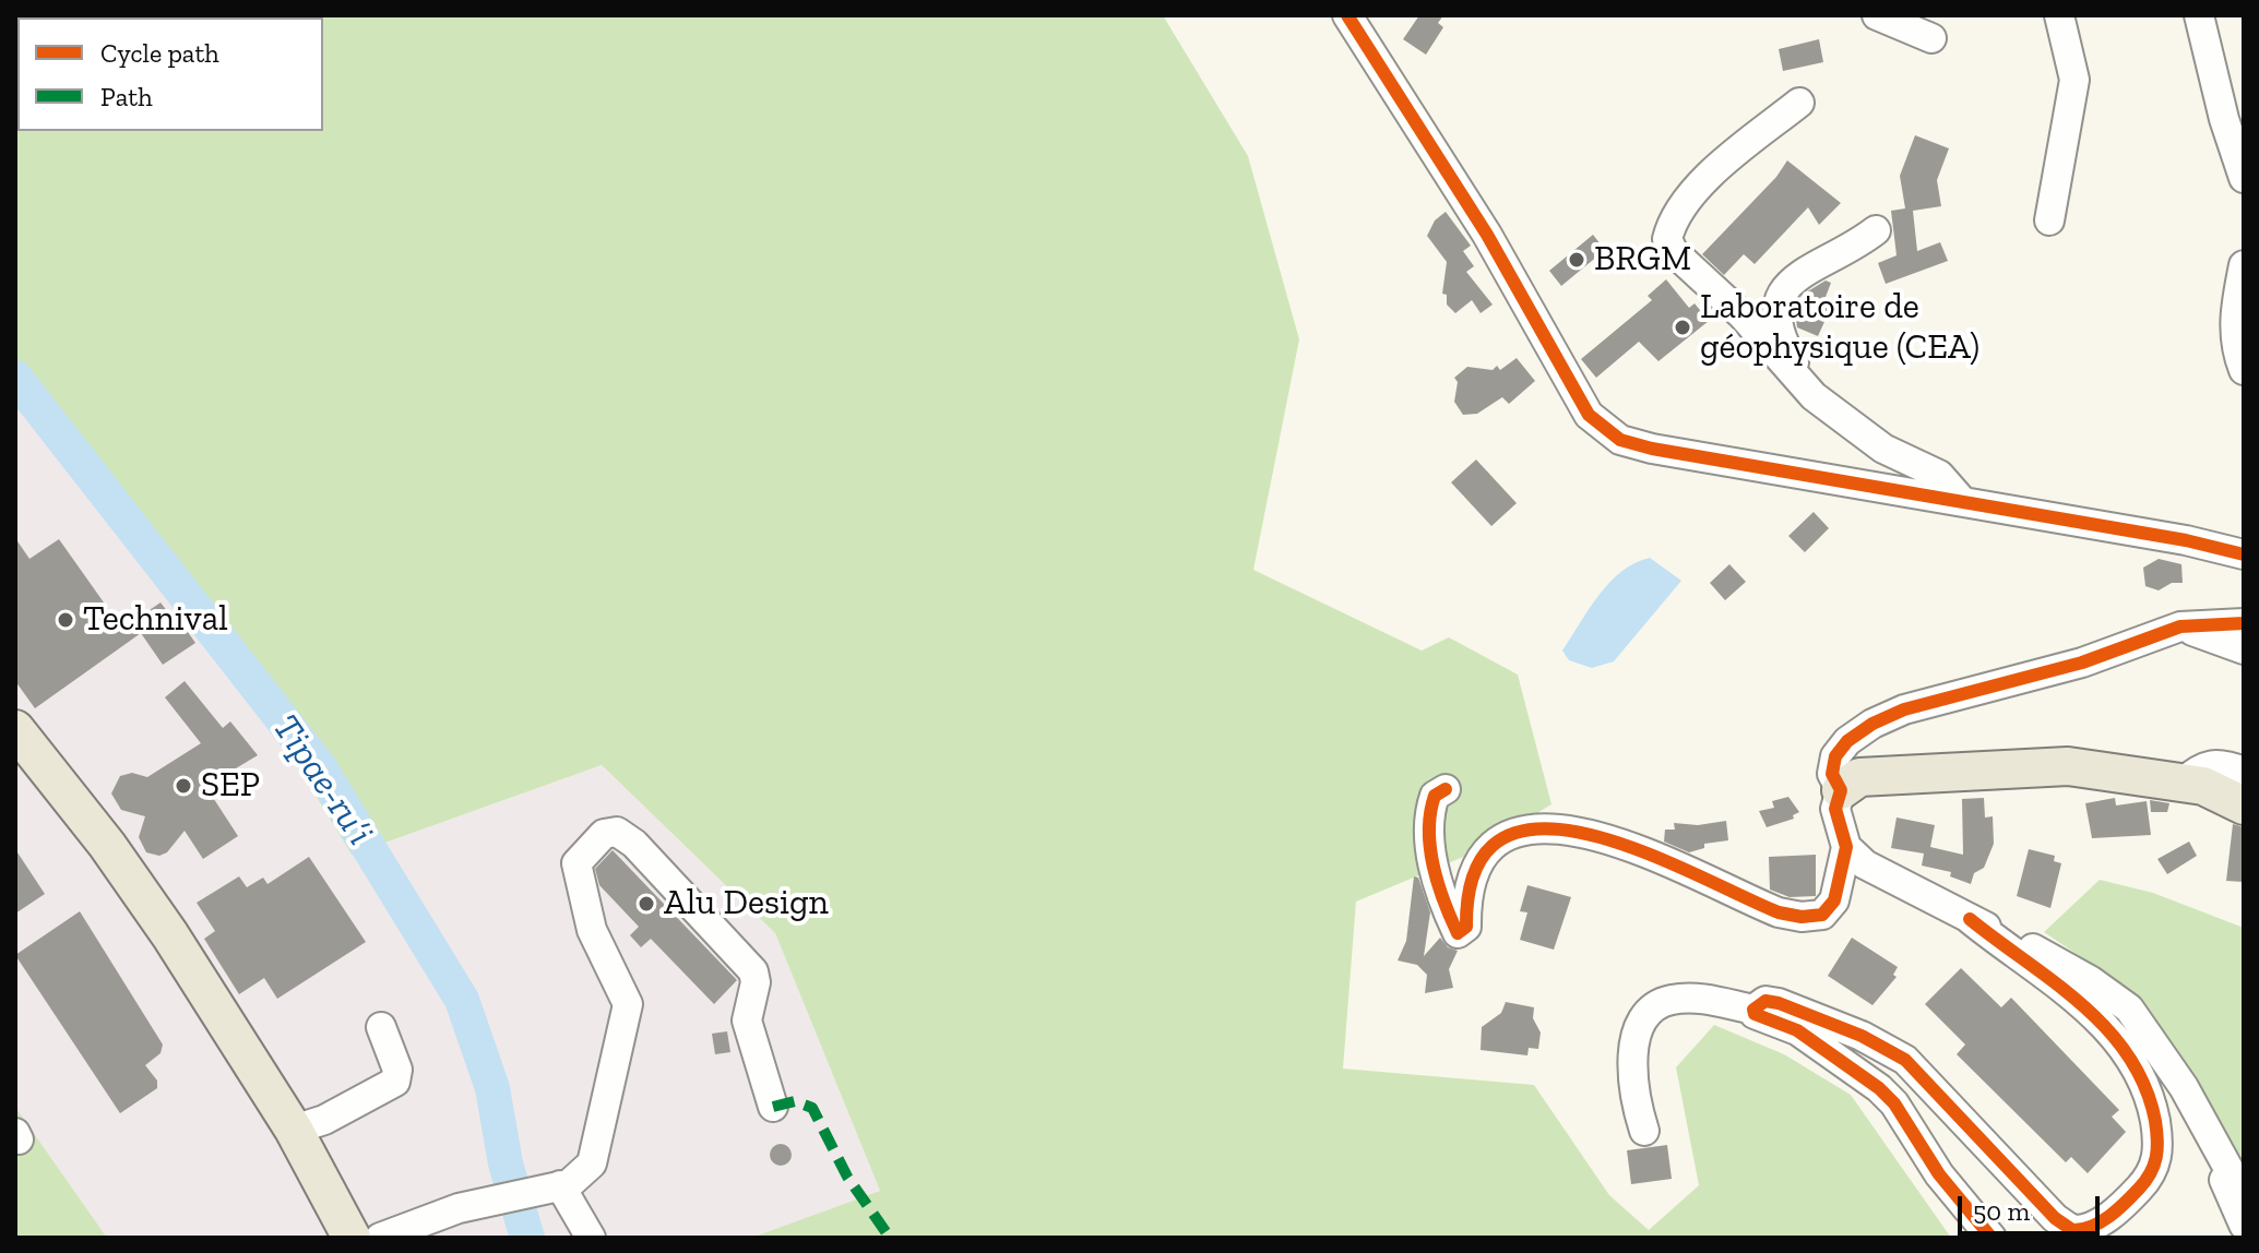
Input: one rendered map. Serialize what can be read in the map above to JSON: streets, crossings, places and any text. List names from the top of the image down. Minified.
{"water":["Tipae-ru’i"],"places":["BRGM","Laboratoire de géophysique (CEA)","Technival","SEP","Alu Design"],"legend":["Cycle path","Path"],"scale_bar":"50 m"}
